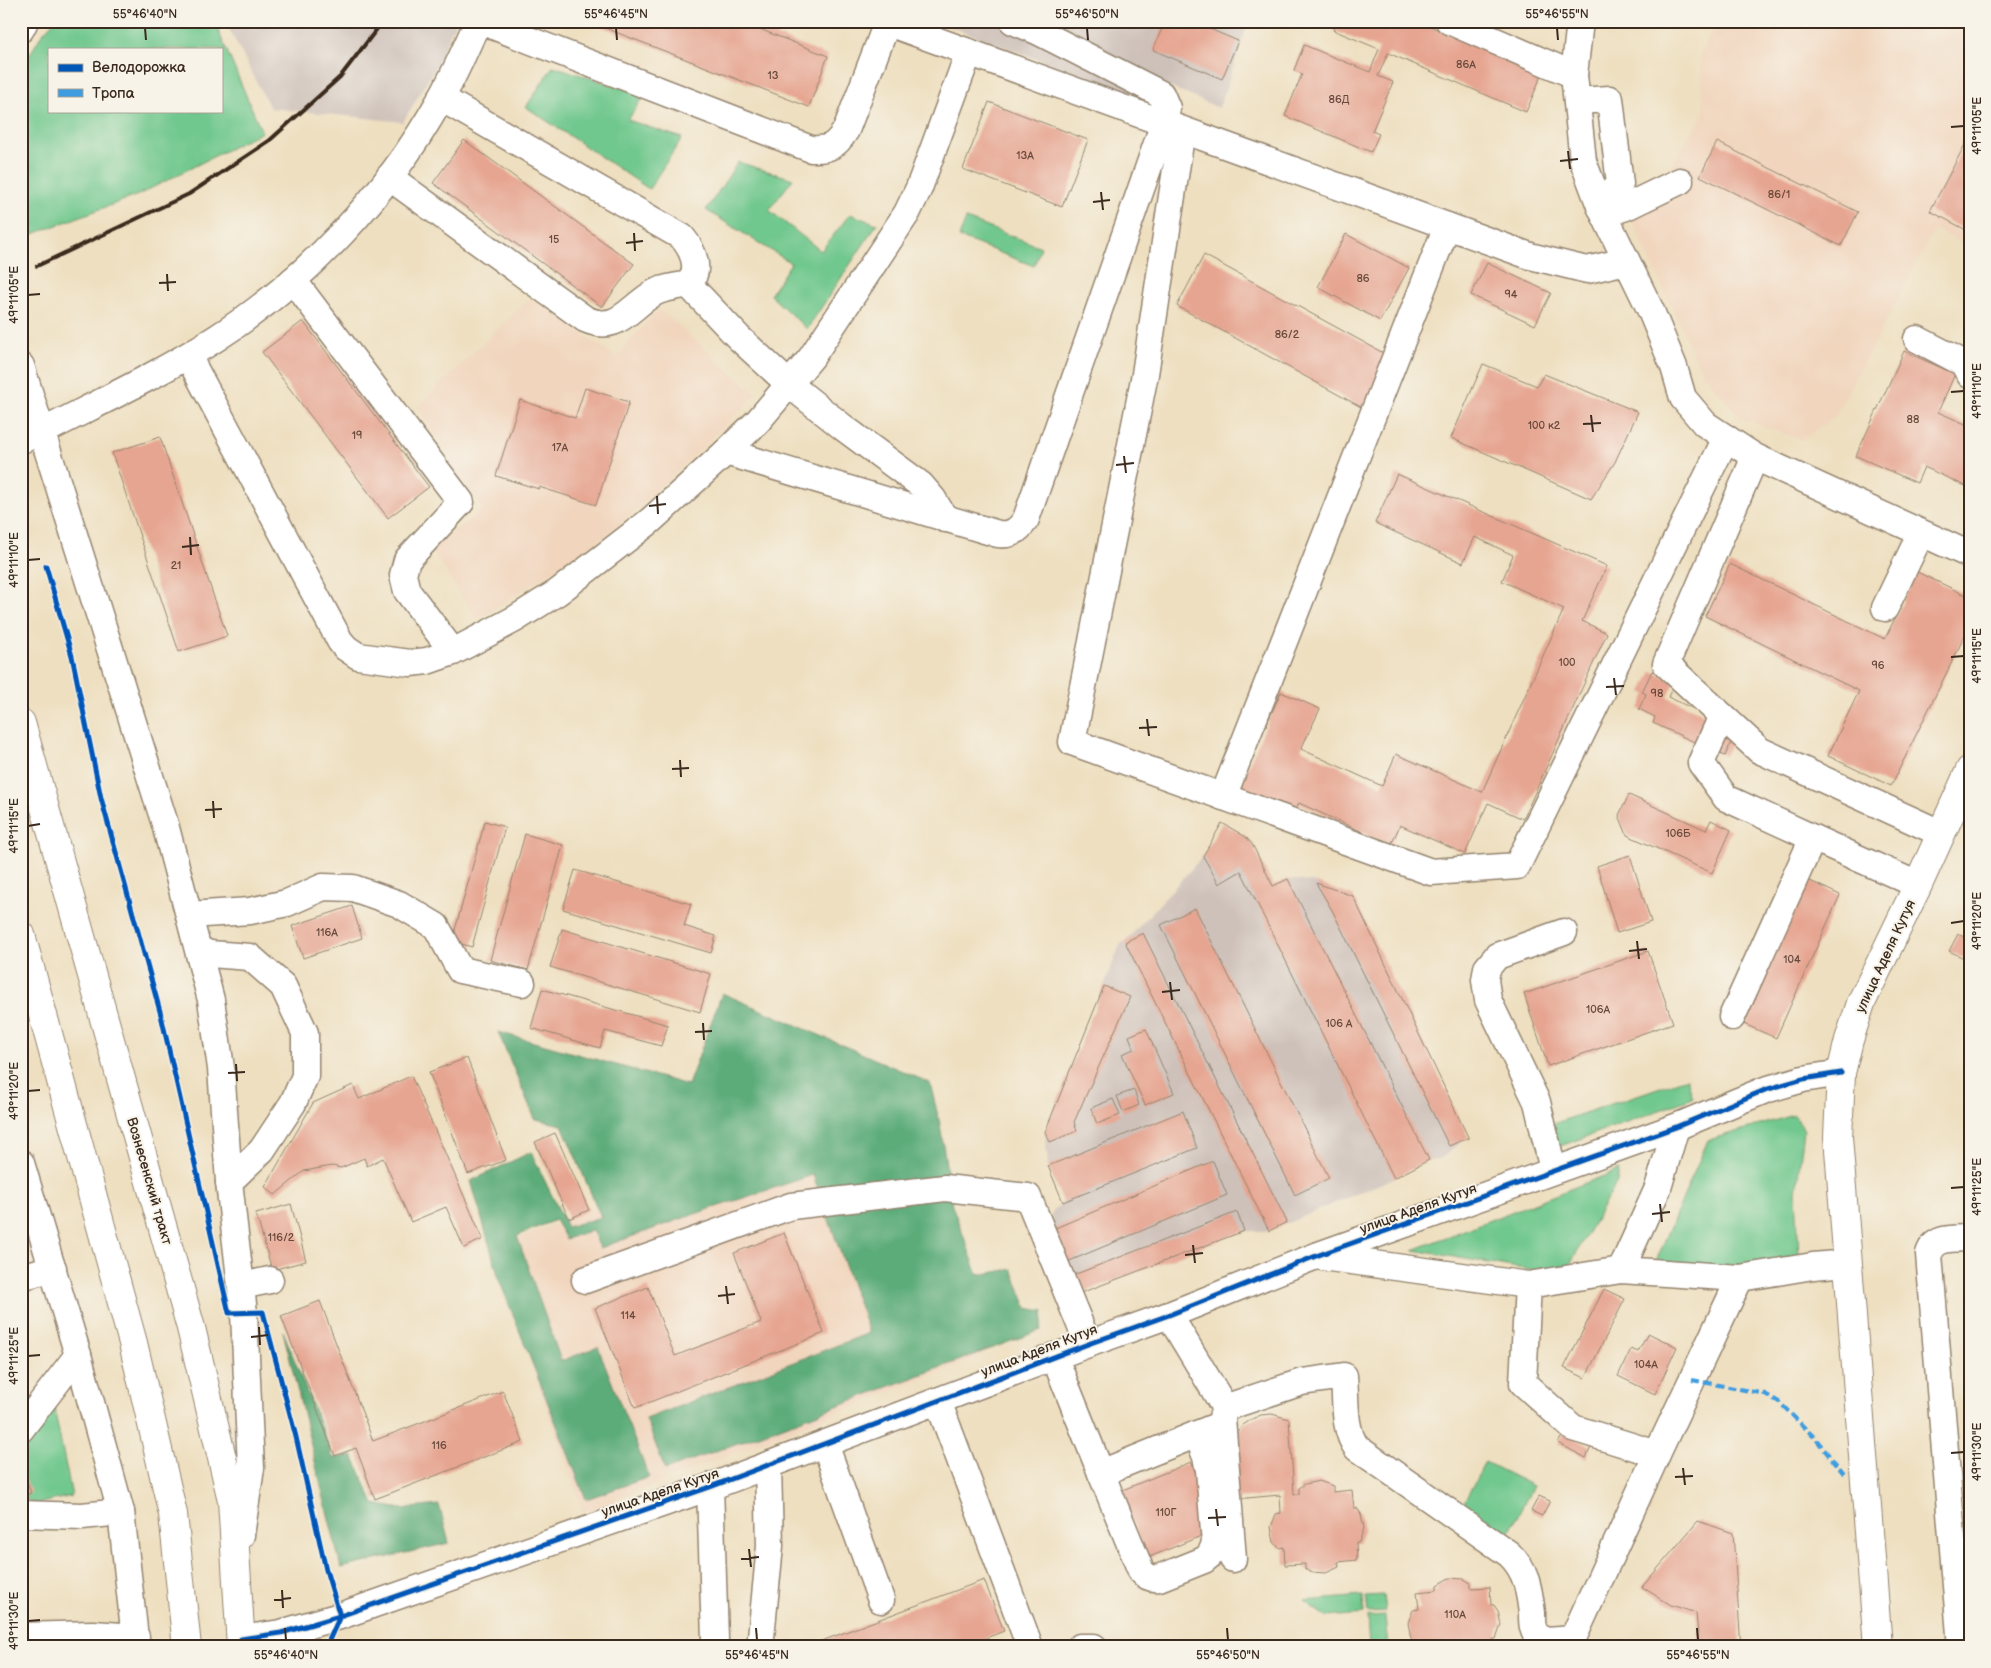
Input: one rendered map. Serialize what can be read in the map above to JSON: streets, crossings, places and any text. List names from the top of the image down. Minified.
{"streets":{"main road":["улица Аделя Кутуя","Вознесенский тракт"]},"crossings":[["улица Аделя Кутуя","Вознесенский тракт"]],"house_numbers":["86А","13","86Д","13А","86/1","15","86","94","86/2","88","100 к2","19","17А","21","100","96","98","106Б","116А","104","106А","106 А","116/2","114","104А","116","110Г","110А"],"legend":["Велодорожка","Тропа"],"coordinates":["55°46'40\"N","55°46'45\"N","55°46'50\"N","55°46'55\"N","49°11'05\"E","49°11'10\"E","49°11'15\"E","49°11'20\"E","49°11'25\"E","49°11'30\"E"]}
